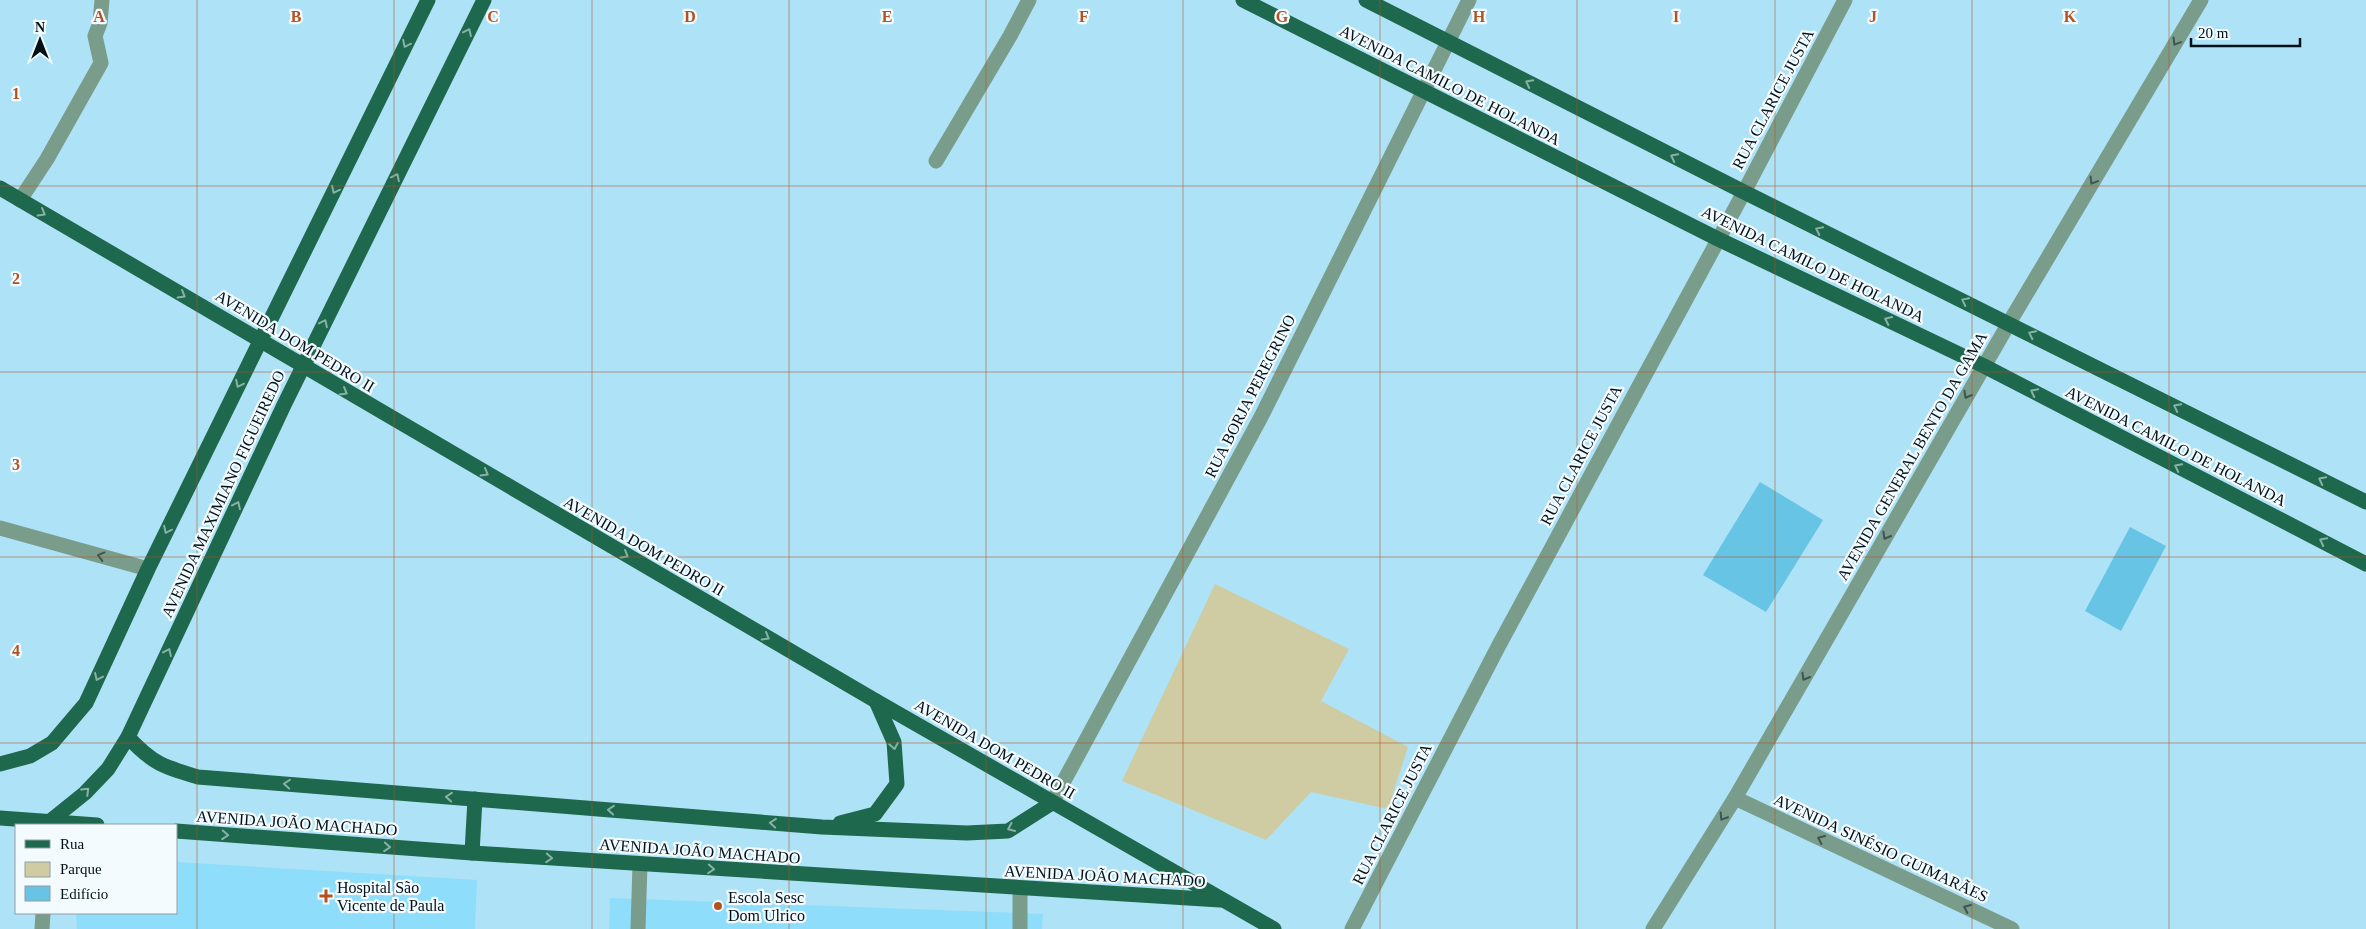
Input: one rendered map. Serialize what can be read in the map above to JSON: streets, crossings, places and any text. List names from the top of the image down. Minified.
{"streets":{"main road":["AVENIDA CAMILO DE HOLANDA","AVENIDA DOM PEDRO II","AVENIDA MAXIMIANO FIGUEIREDO","AVENIDA JOÃO MACHADO"],"street":["RUA CLARICE JUSTA","RUA BORJA PEREGRINO","AVENIDA GENERAL BENTO DA GAMA","AVENIDA SINÉSIO GUIMARÃES"]},"crossings":[["AVENIDA CAMILO DE HOLANDA","RUA CLARICE JUSTA"],["AVENIDA CAMILO DE HOLANDA","RUA BORJA PEREGRINO"],["AVENIDA CAMILO DE HOLANDA","AVENIDA GENERAL BENTO DA GAMA"],["AVENIDA DOM PEDRO II","RUA BORJA PEREGRINO"],["AVENIDA DOM PEDRO II","AVENIDA MAXIMIANO FIGUEIREDO"],["AVENIDA DOM PEDRO II","AVENIDA JOÃO MACHADO"],["RUA BORJA PEREGRINO","AVENIDA JOÃO MACHADO"],["AVENIDA GENERAL BENTO DA GAMA","AVENIDA SINÉSIO GUIMARÃES"],["AVENIDA MAXIMIANO FIGUEIREDO","AVENIDA JOÃO MACHADO"]],"one_way":["AVENIDA CAMILO DE HOLANDA","AVENIDA DOM PEDRO II","AVENIDA GENERAL BENTO DA GAMA","AVENIDA SINÉSIO GUIMARÃES"],"places":{"health":["Hospital São Vicente de Paula"],"other":["Escola Sesc Dom Ulrico"]},"legend":["Rua","Parque","Edifício"],"scale_bar":"20 m","north":"top","grid":{"columns":["A","B","C","D","E","F","G","H","I","J","K"],"rows":["1","2","3","4"]}}
